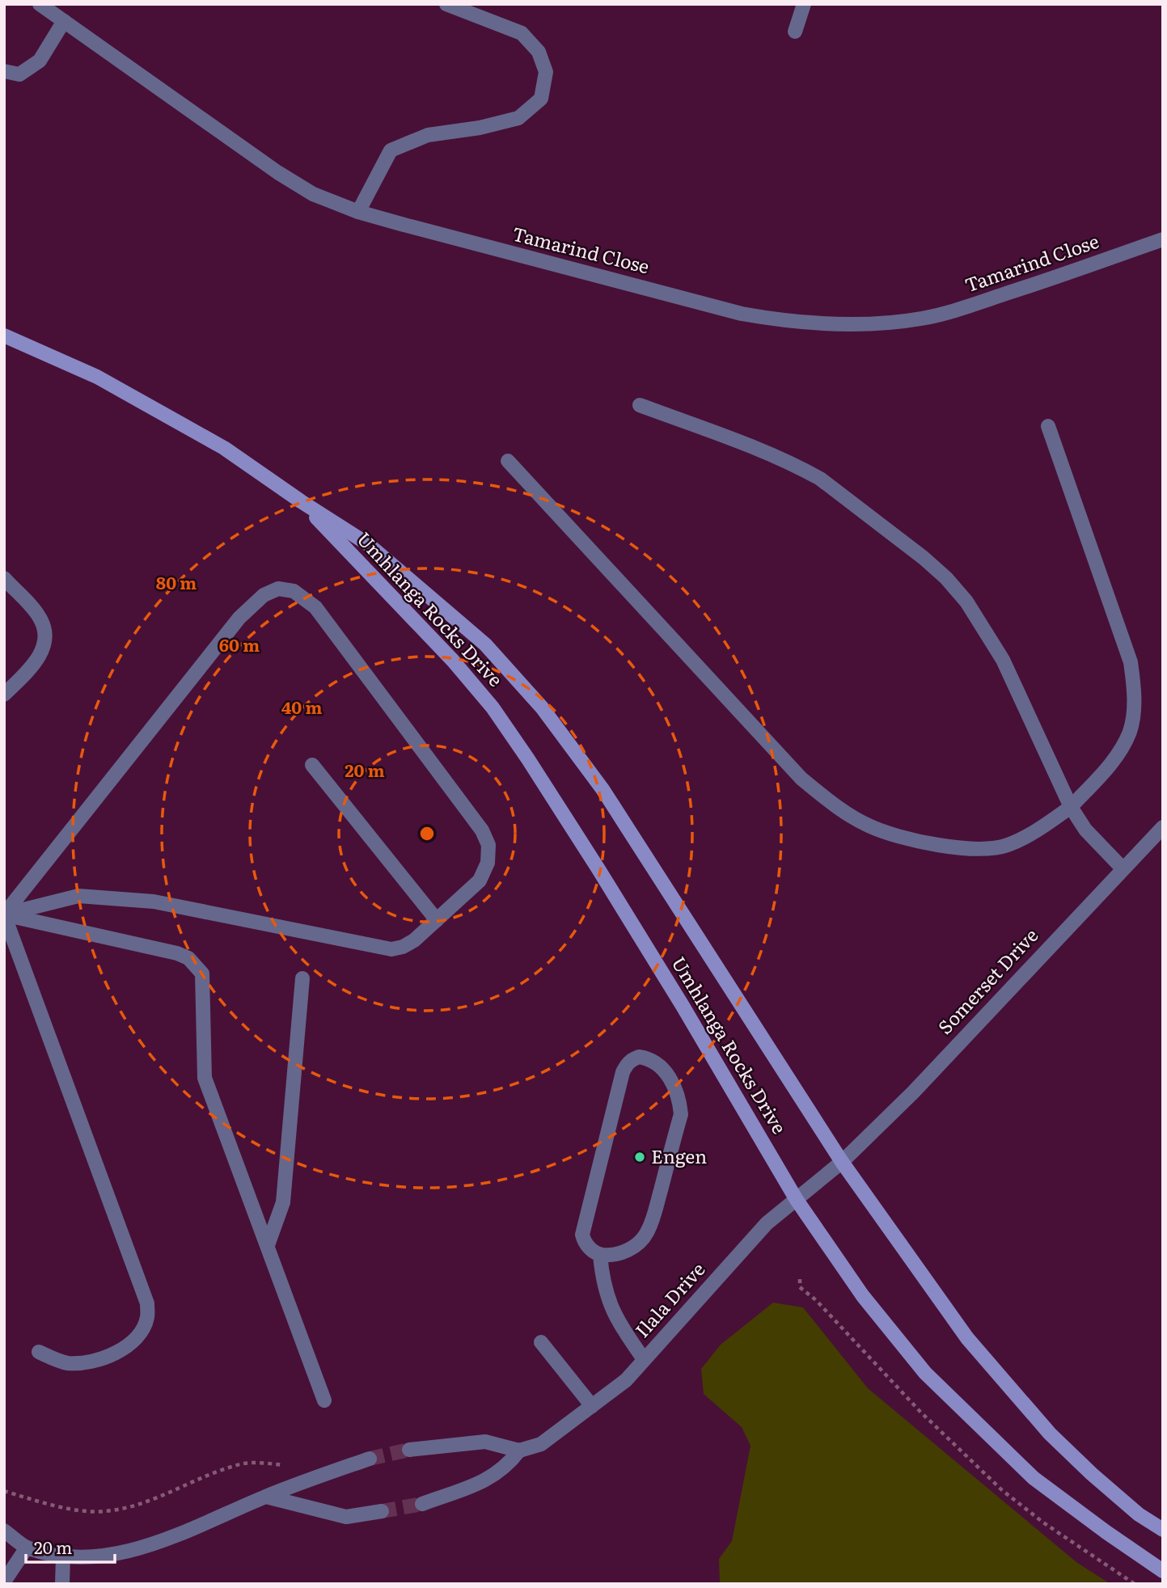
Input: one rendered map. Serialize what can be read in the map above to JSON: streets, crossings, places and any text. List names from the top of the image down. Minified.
{"streets":{"main road":["Umhlanga Rocks Drive"],"street":["Tamarind Close","Somerset Drive","Ilala Drive"]},"crossings":[["Umhlanga Rocks Drive","Somerset Drive"],["Umhlanga Rocks Drive","Ilala Drive"],["Somerset Drive","Ilala Drive"]],"places":["Engen"],"scale_bar":"20 m","rings":["80 m","60 m","40 m","20 m"]}
